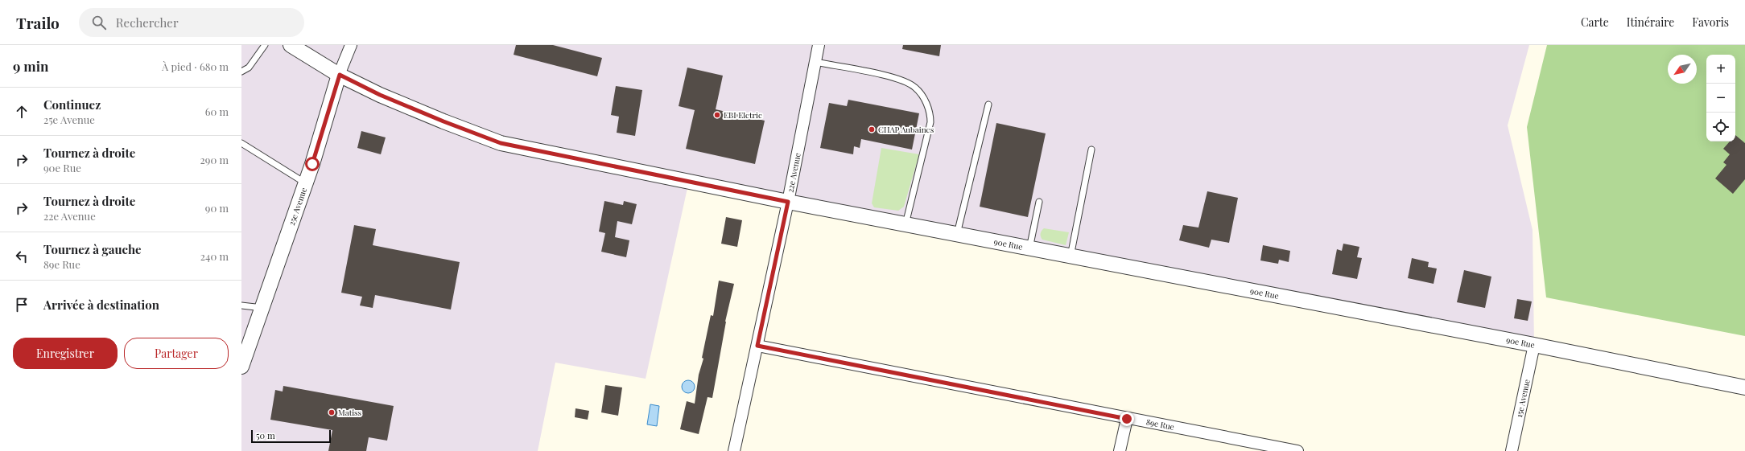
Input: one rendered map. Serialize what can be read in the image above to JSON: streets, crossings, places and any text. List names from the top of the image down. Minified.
{"streets":{"street":["22e Avenue","25e Avenue","90e Rue","15e Avenue","89e Rue"]},"crossings":[["22e Avenue","90e Rue"],["22e Avenue","89e Rue"],["25e Avenue","90e Rue"],["90e Rue","15e Avenue"]],"places":["EBI Eletric","CHAP Aubaines","Matiss"],"scale_bar":"50 m","north":"bottom left","page":{"header":"Trailo","search":"Rechercher","nav":["Carte","Itinéraire","Favoris"],"heading":["9 min","À pied · 680 m"],"map_buttons":["+","−"],"list":[["Continuez","25e Avenue","60 m"],["Tournez à droite","90e Rue","290 m"],["Tournez à droite","22e Avenue","90 m"],["Tournez à gauche","89e Rue","240 m"],"Arrivée à destination"],"buttons":["Enregistrer","Partager"],"scale":"50 m"}}
